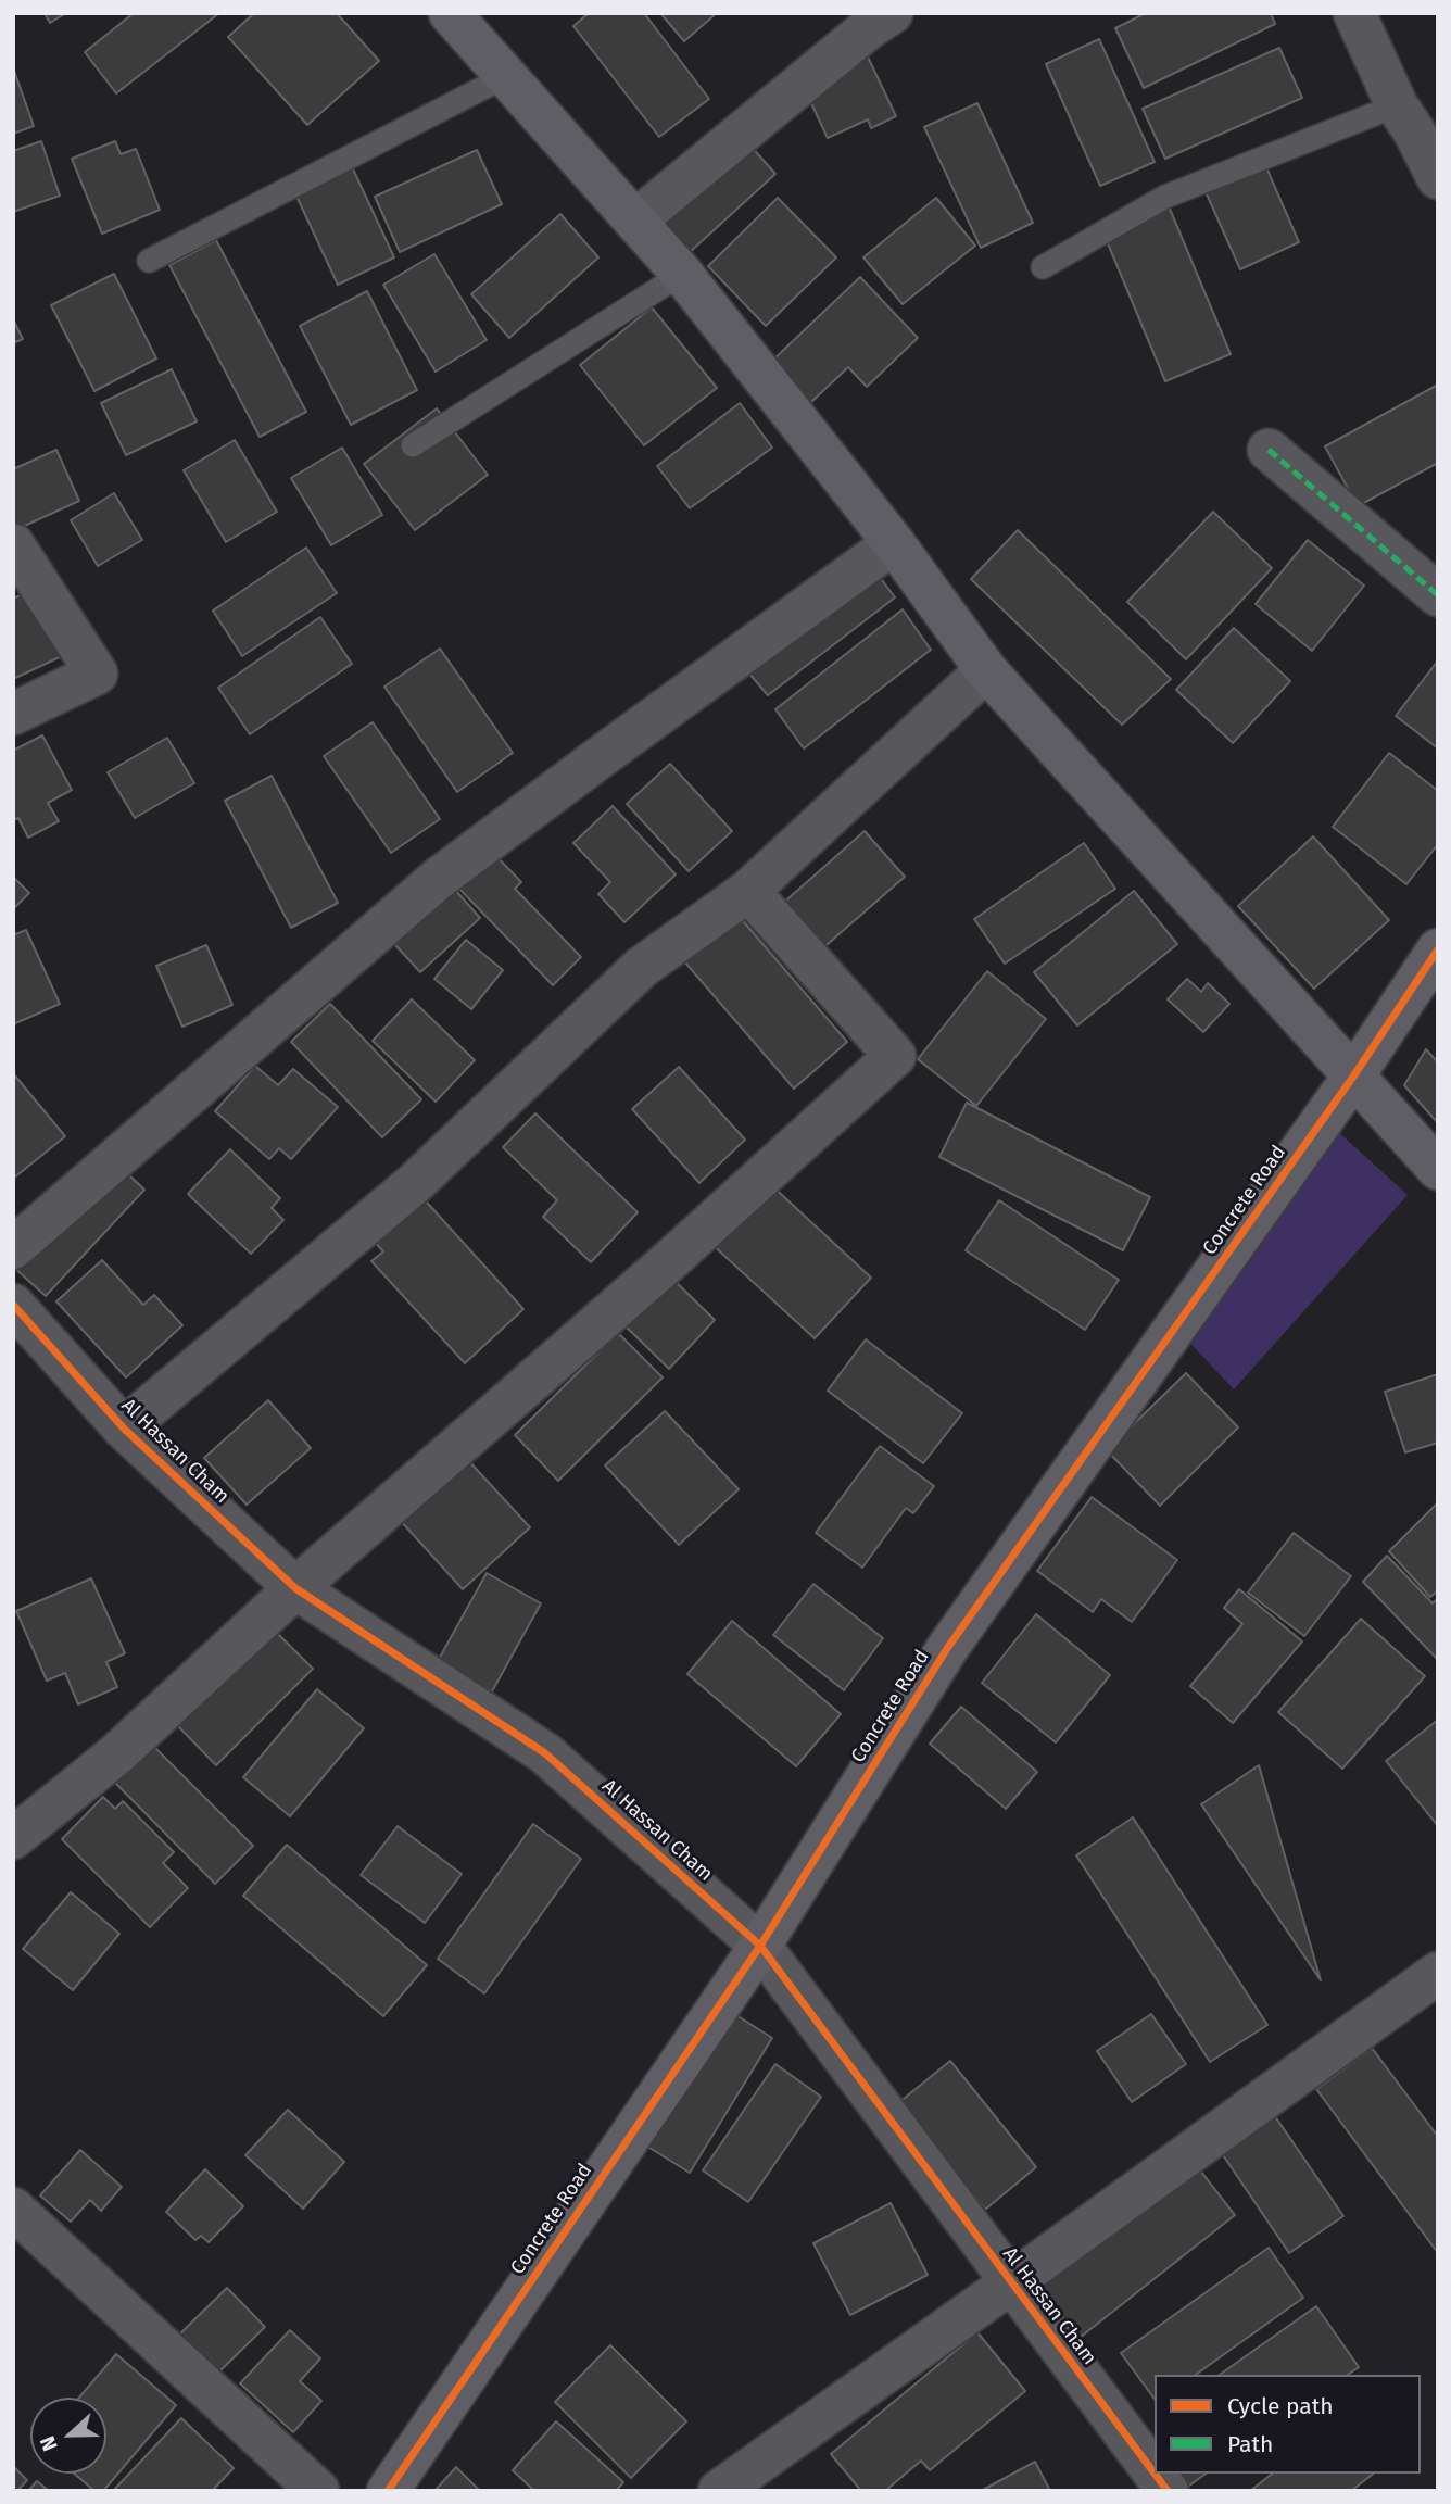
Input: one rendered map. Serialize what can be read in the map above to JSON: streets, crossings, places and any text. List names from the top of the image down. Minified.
{"streets":{"street":["Concrete Road","Al Hassan Cham"]},"crossings":[["Concrete Road","Al Hassan Cham"]],"legend":["Cycle path","Path"],"north":"left"}
